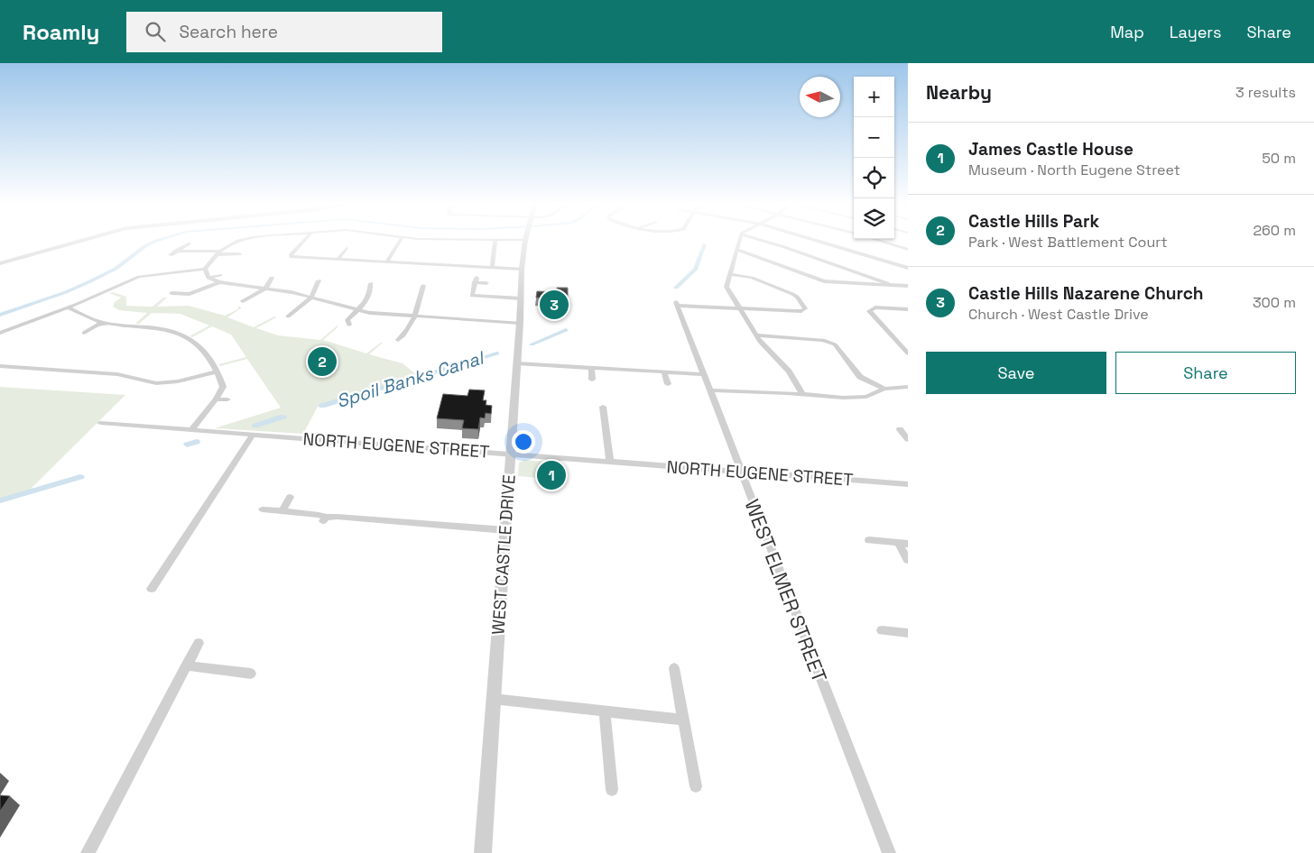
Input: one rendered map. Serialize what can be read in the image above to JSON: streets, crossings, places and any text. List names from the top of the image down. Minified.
{"streets":{"street":["NORTH EUGENE STREET","WEST CASTLE DRIVE","WEST ELMER STREET"]},"crossings":[["NORTH EUGENE STREET","WEST CASTLE DRIVE"],["NORTH EUGENE STREET","WEST ELMER STREET"]],"water":["Spoil Banks Canal"],"north":"left","page":{"header":"Roamly","search":"Search here","nav":["Map","Layers","Share"],"heading":["Nearby","3 results"],"map_buttons":["+","−"],"list":[{"mark":"1","name":"James Castle House","note":"Museum · North Eugene Street","value":"50 m"},{"mark":"2","name":"Castle Hills Park","note":"Park · West Battlement Court","value":"260 m"},{"mark":"3","name":"Castle Hills Nazarene Church","note":"Church · West Castle Drive","value":"300 m"}],"pins":["3","2","1"],"buttons":["Save","Share"]}}
